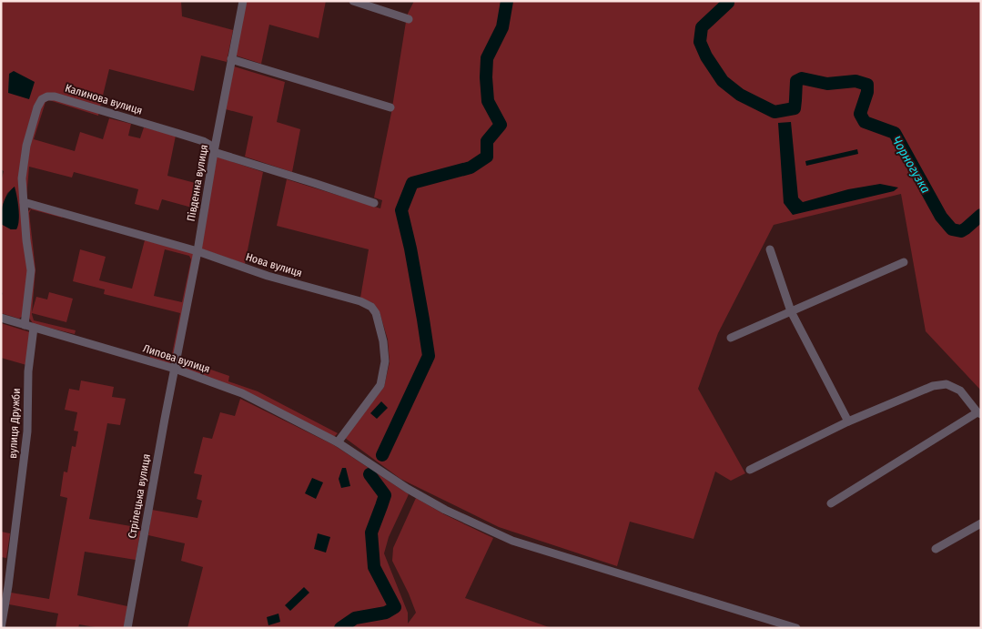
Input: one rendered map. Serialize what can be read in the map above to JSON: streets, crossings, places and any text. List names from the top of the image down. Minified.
{"streets":{"street":["Калинова вулиця","Південна вулиця","Нова вулиця","Липова вулиця","вулиця Дружби","Стрілецька вулиця"]},"crossings":[["Калинова вулиця","Південна вулиця"],["Калинова вулиця","Нова вулиця"],["Калинова вулиця","Липова вулиця"],["Південна вулиця","Нова вулиця"],["Південна вулиця","Липова вулиця"],["Південна вулиця","Стрілецька вулиця"],["Нова вулиця","Липова вулиця"],["Липова вулиця","вулиця Дружби"],["Липова вулиця","Стрілецька вулиця"]],"water":["Чорногузка"]}
